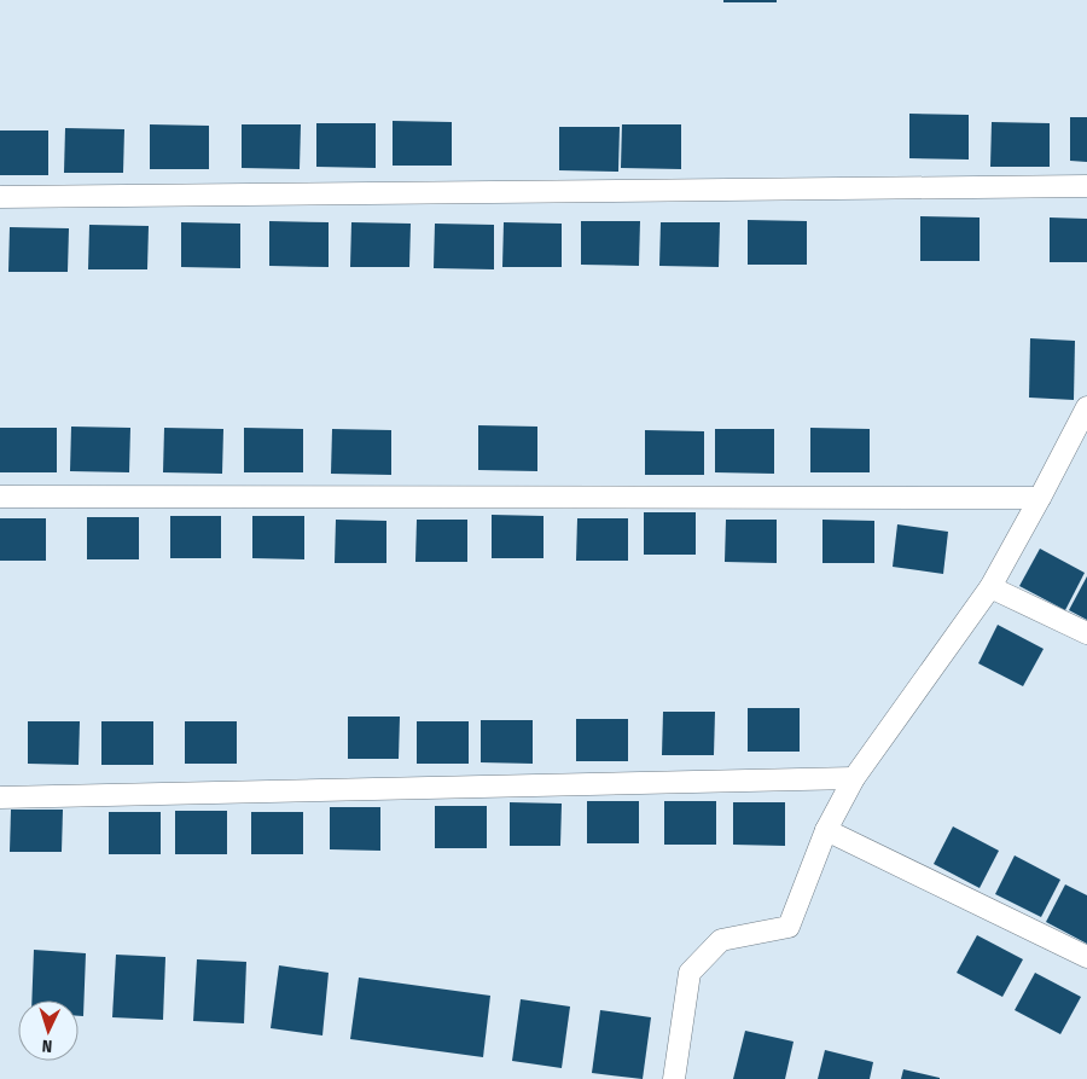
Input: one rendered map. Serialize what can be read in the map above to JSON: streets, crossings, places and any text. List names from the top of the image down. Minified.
{"north":"bottom"}
